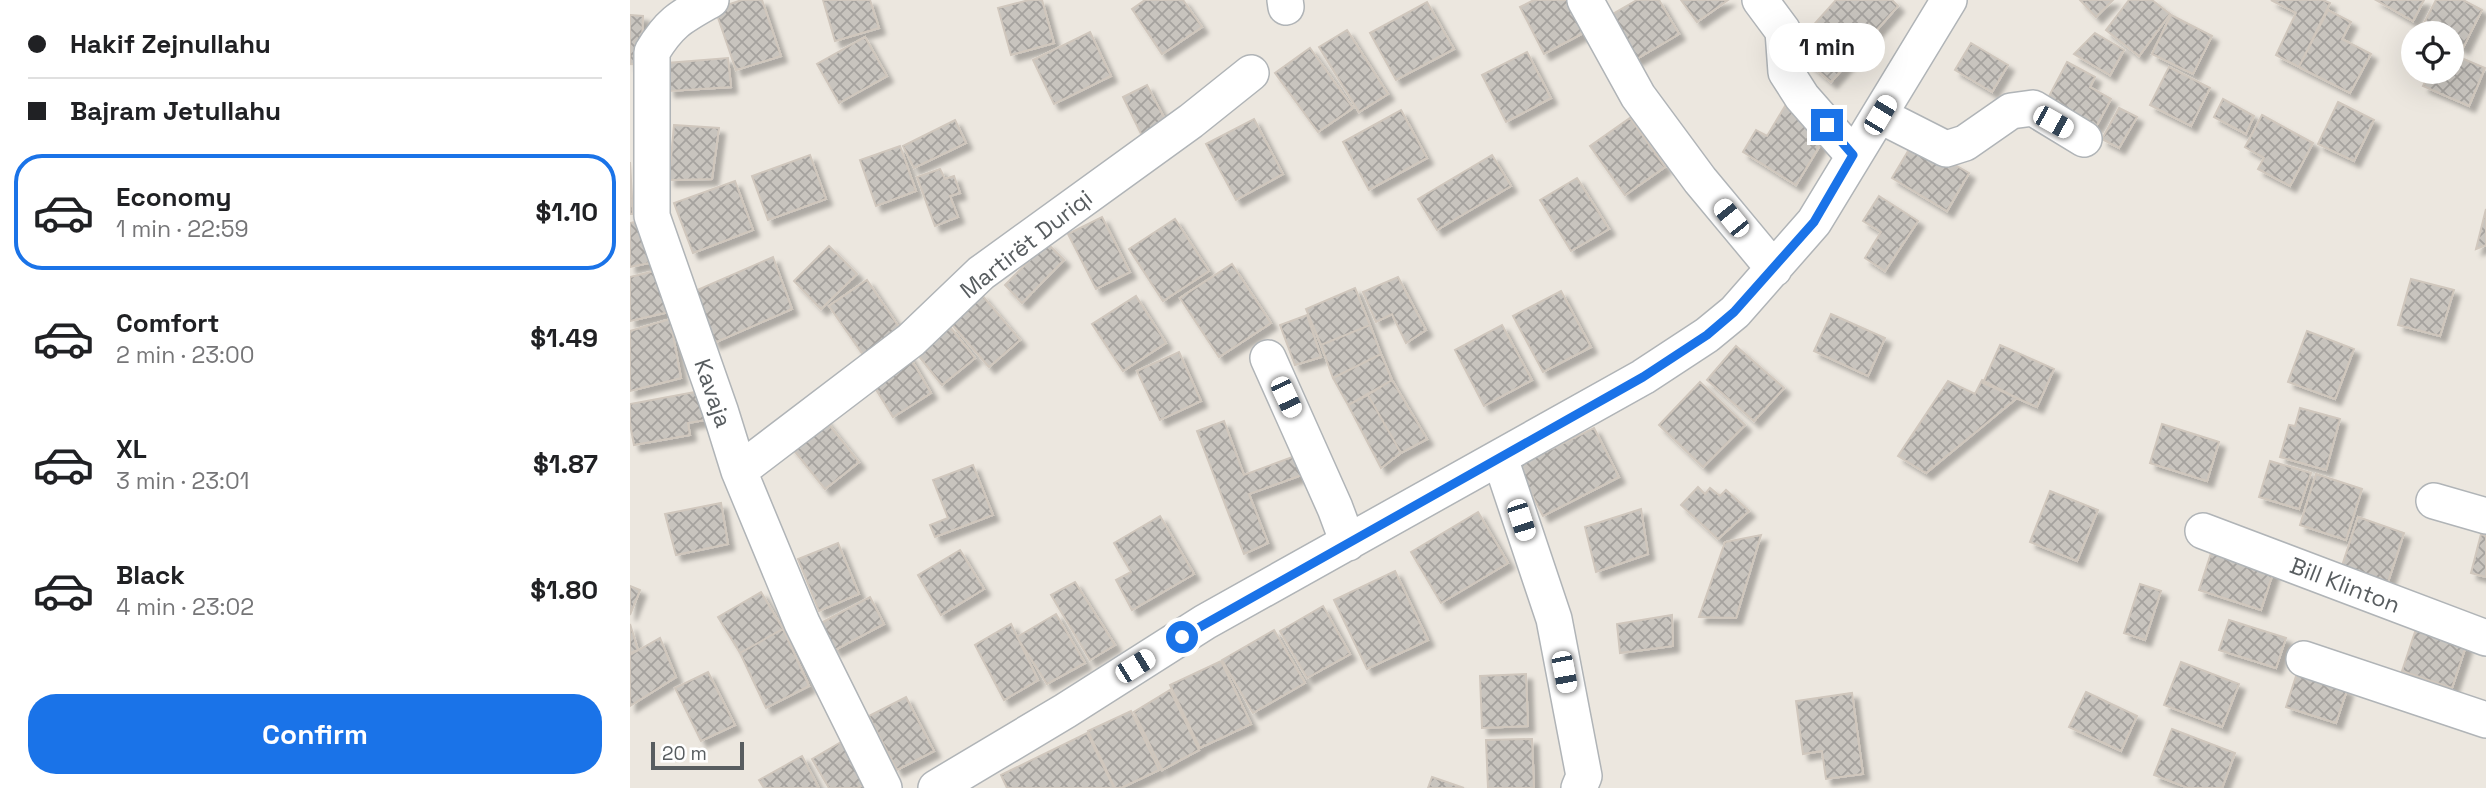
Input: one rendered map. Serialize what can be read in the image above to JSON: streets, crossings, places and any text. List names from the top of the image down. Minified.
{"streets":{"street":["Martirët Duriqi","Kavaja","Bill Klinton"]},"crossings":[["Martirët Duriqi","Kavaja"]],"scale_bar":"20 m","page":{"banner":["Hakif Zejnullahu","Bajram Jetullahu"],"bubble":"1 min","list":[{"name":"Economy","note":"1 min · 22:59","value":"$1.10"},{"name":"Comfort","note":"2 min · 23:00","value":"$1.49"},{"name":"XL","note":"3 min · 23:01","value":"$1.87"},{"name":"Black","note":"4 min · 23:02","value":"$1.80"}],"buttons":"Confirm","scale":"20 m"}}
